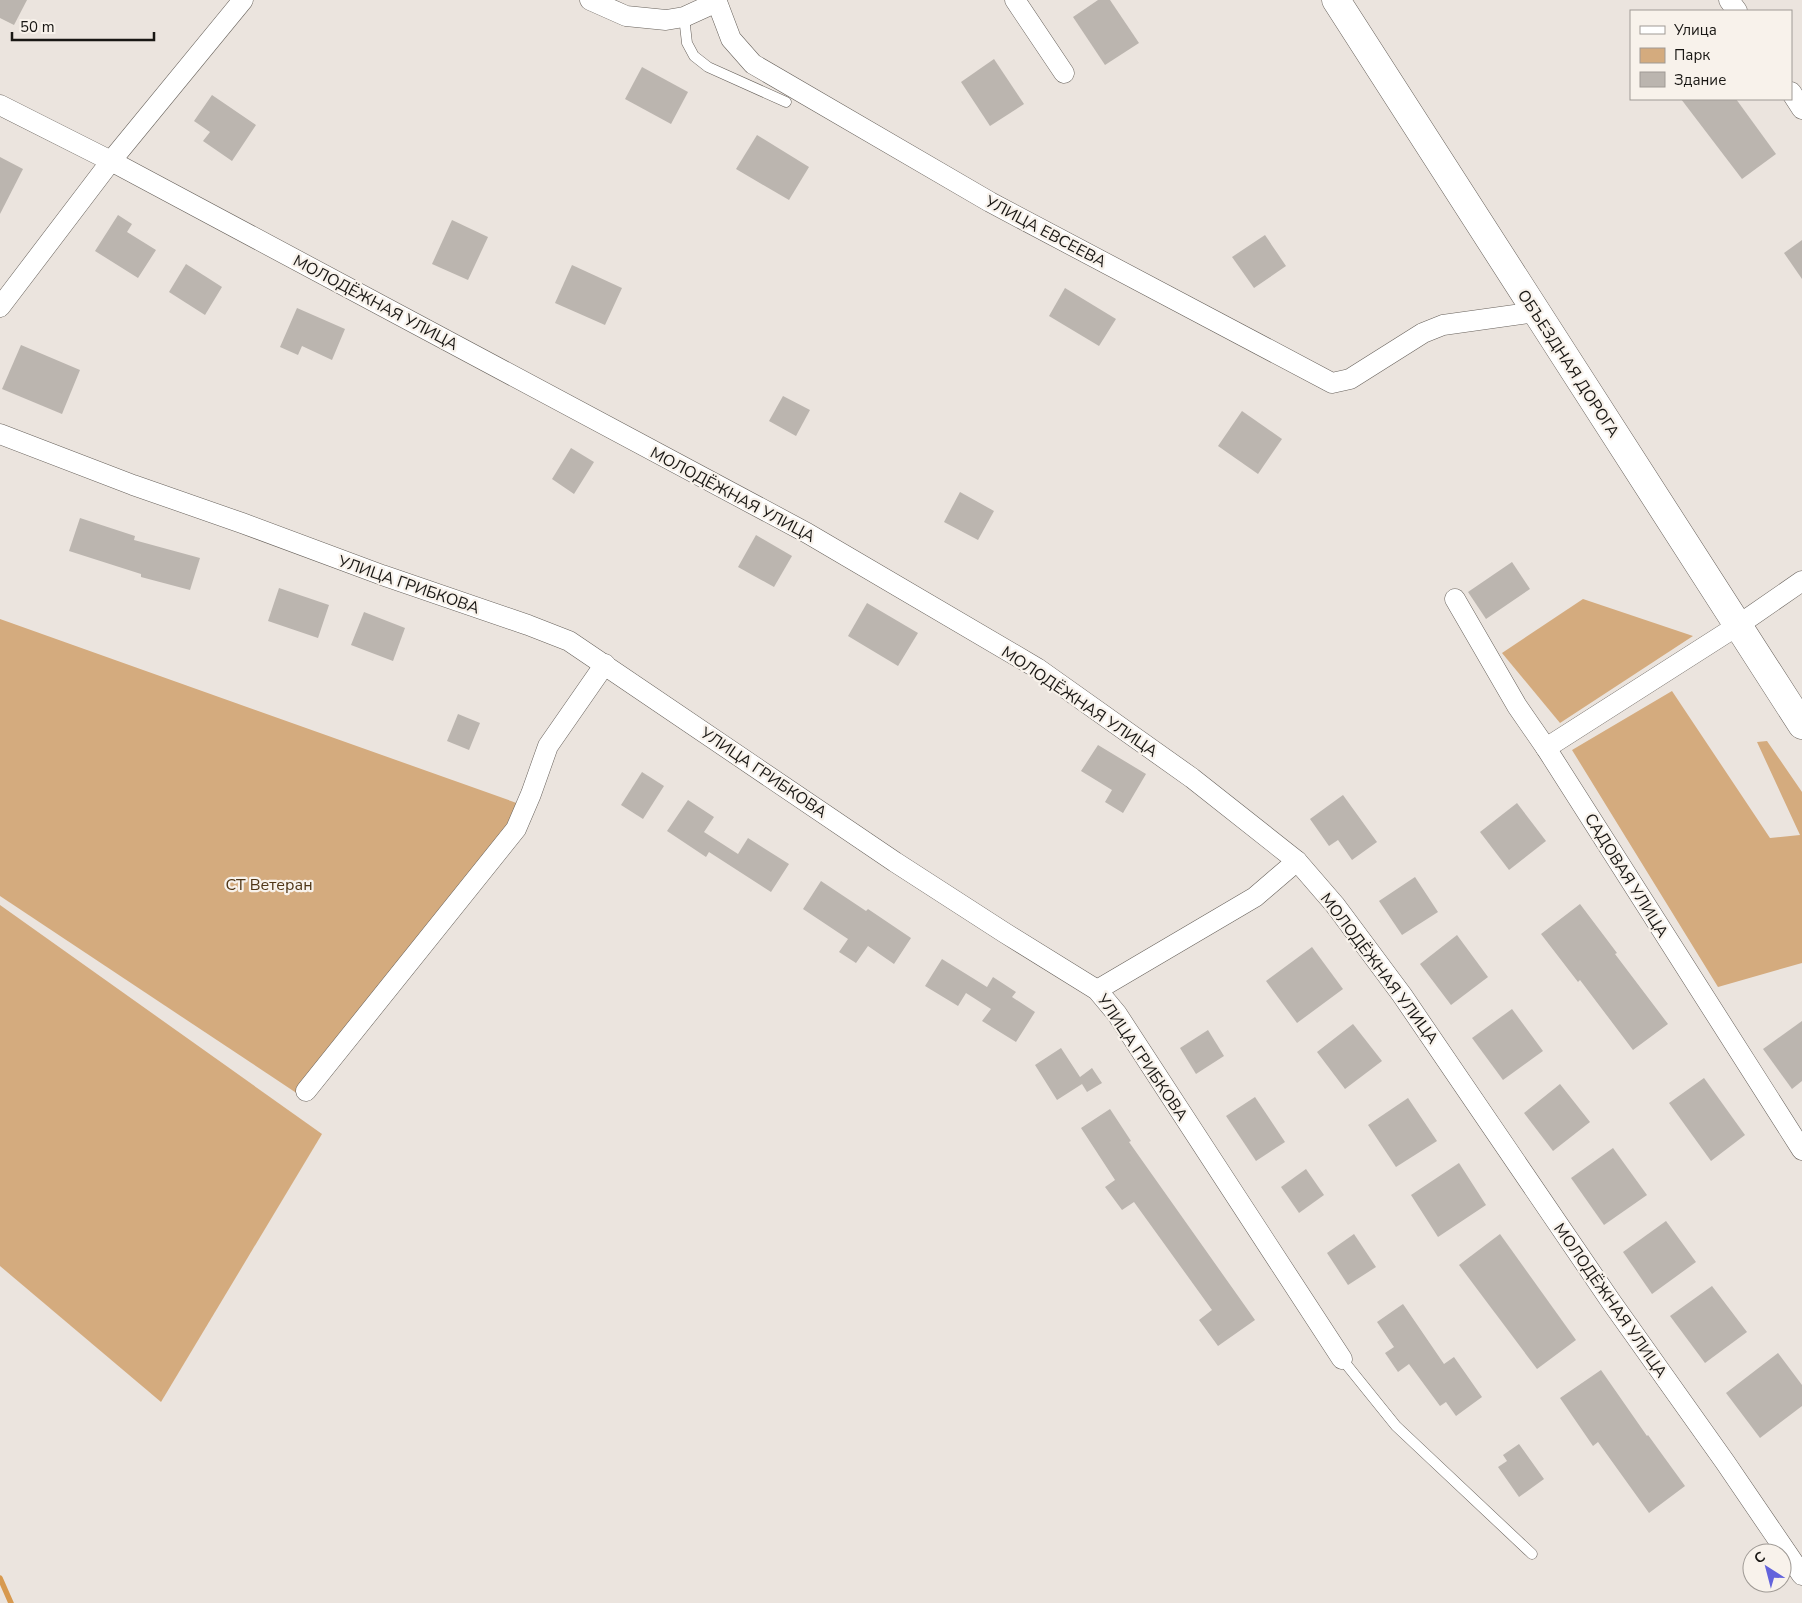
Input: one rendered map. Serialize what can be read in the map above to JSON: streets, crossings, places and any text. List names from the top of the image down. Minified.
{"streets":{"main road":["ОБЪЕЗДНАЯ ДОРОГА"],"street":["УЛИЦА ЕВСЕЕВА","МОЛОДЁЖНАЯ УЛИЦА","УЛИЦА ГРИБКОВА","САДОВАЯ УЛИЦА"]},"crossings":[["УЛИЦА ЕВСЕЕВА","ОБЪЕЗДНАЯ ДОРОГА"]],"parks":["СТ Ветеран"],"legend":["Улица","Парк","Здание"],"scale_bar":"50 m","north":"top left"}
